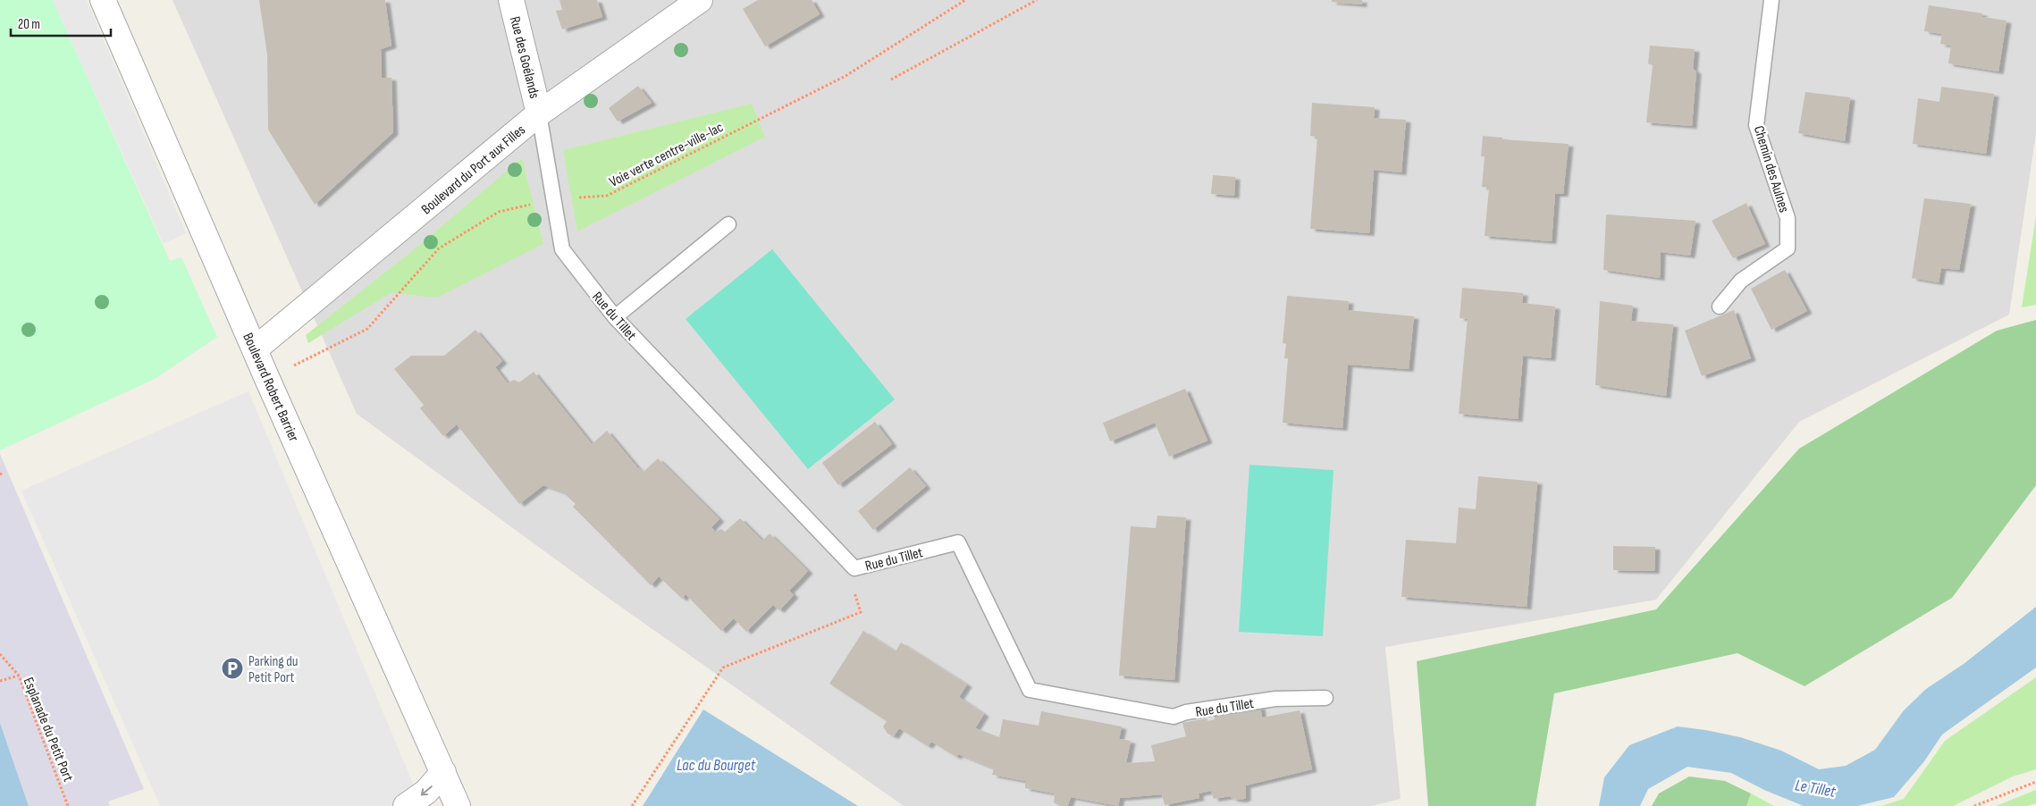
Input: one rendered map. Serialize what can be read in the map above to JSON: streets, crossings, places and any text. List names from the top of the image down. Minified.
{"streets":{"street":["Rue des Goélands","Boulevard du Port aux Filles","Boulevard Robert Barrier"],"lane":["Chemin des Aulnes","Rue du Tillet"],"path":["Voie verte centre-ville-lac","Esplanade du Petit Port"]},"crossings":[["Rue des Goélands","Boulevard du Port aux Filles"],["Rue des Goélands","Rue du Tillet"],["Voie verte centre-ville-lac","Rue du Tillet"],["Voie verte centre-ville-lac","Boulevard Robert Barrier"],["Boulevard du Port aux Filles","Rue du Tillet"],["Boulevard du Port aux Filles","Boulevard Robert Barrier"]],"water":["Lac du Bourget","Le Tillet"],"places":{"parking":["Parking du Petit Port"]},"scale_bar":"20 m"}
